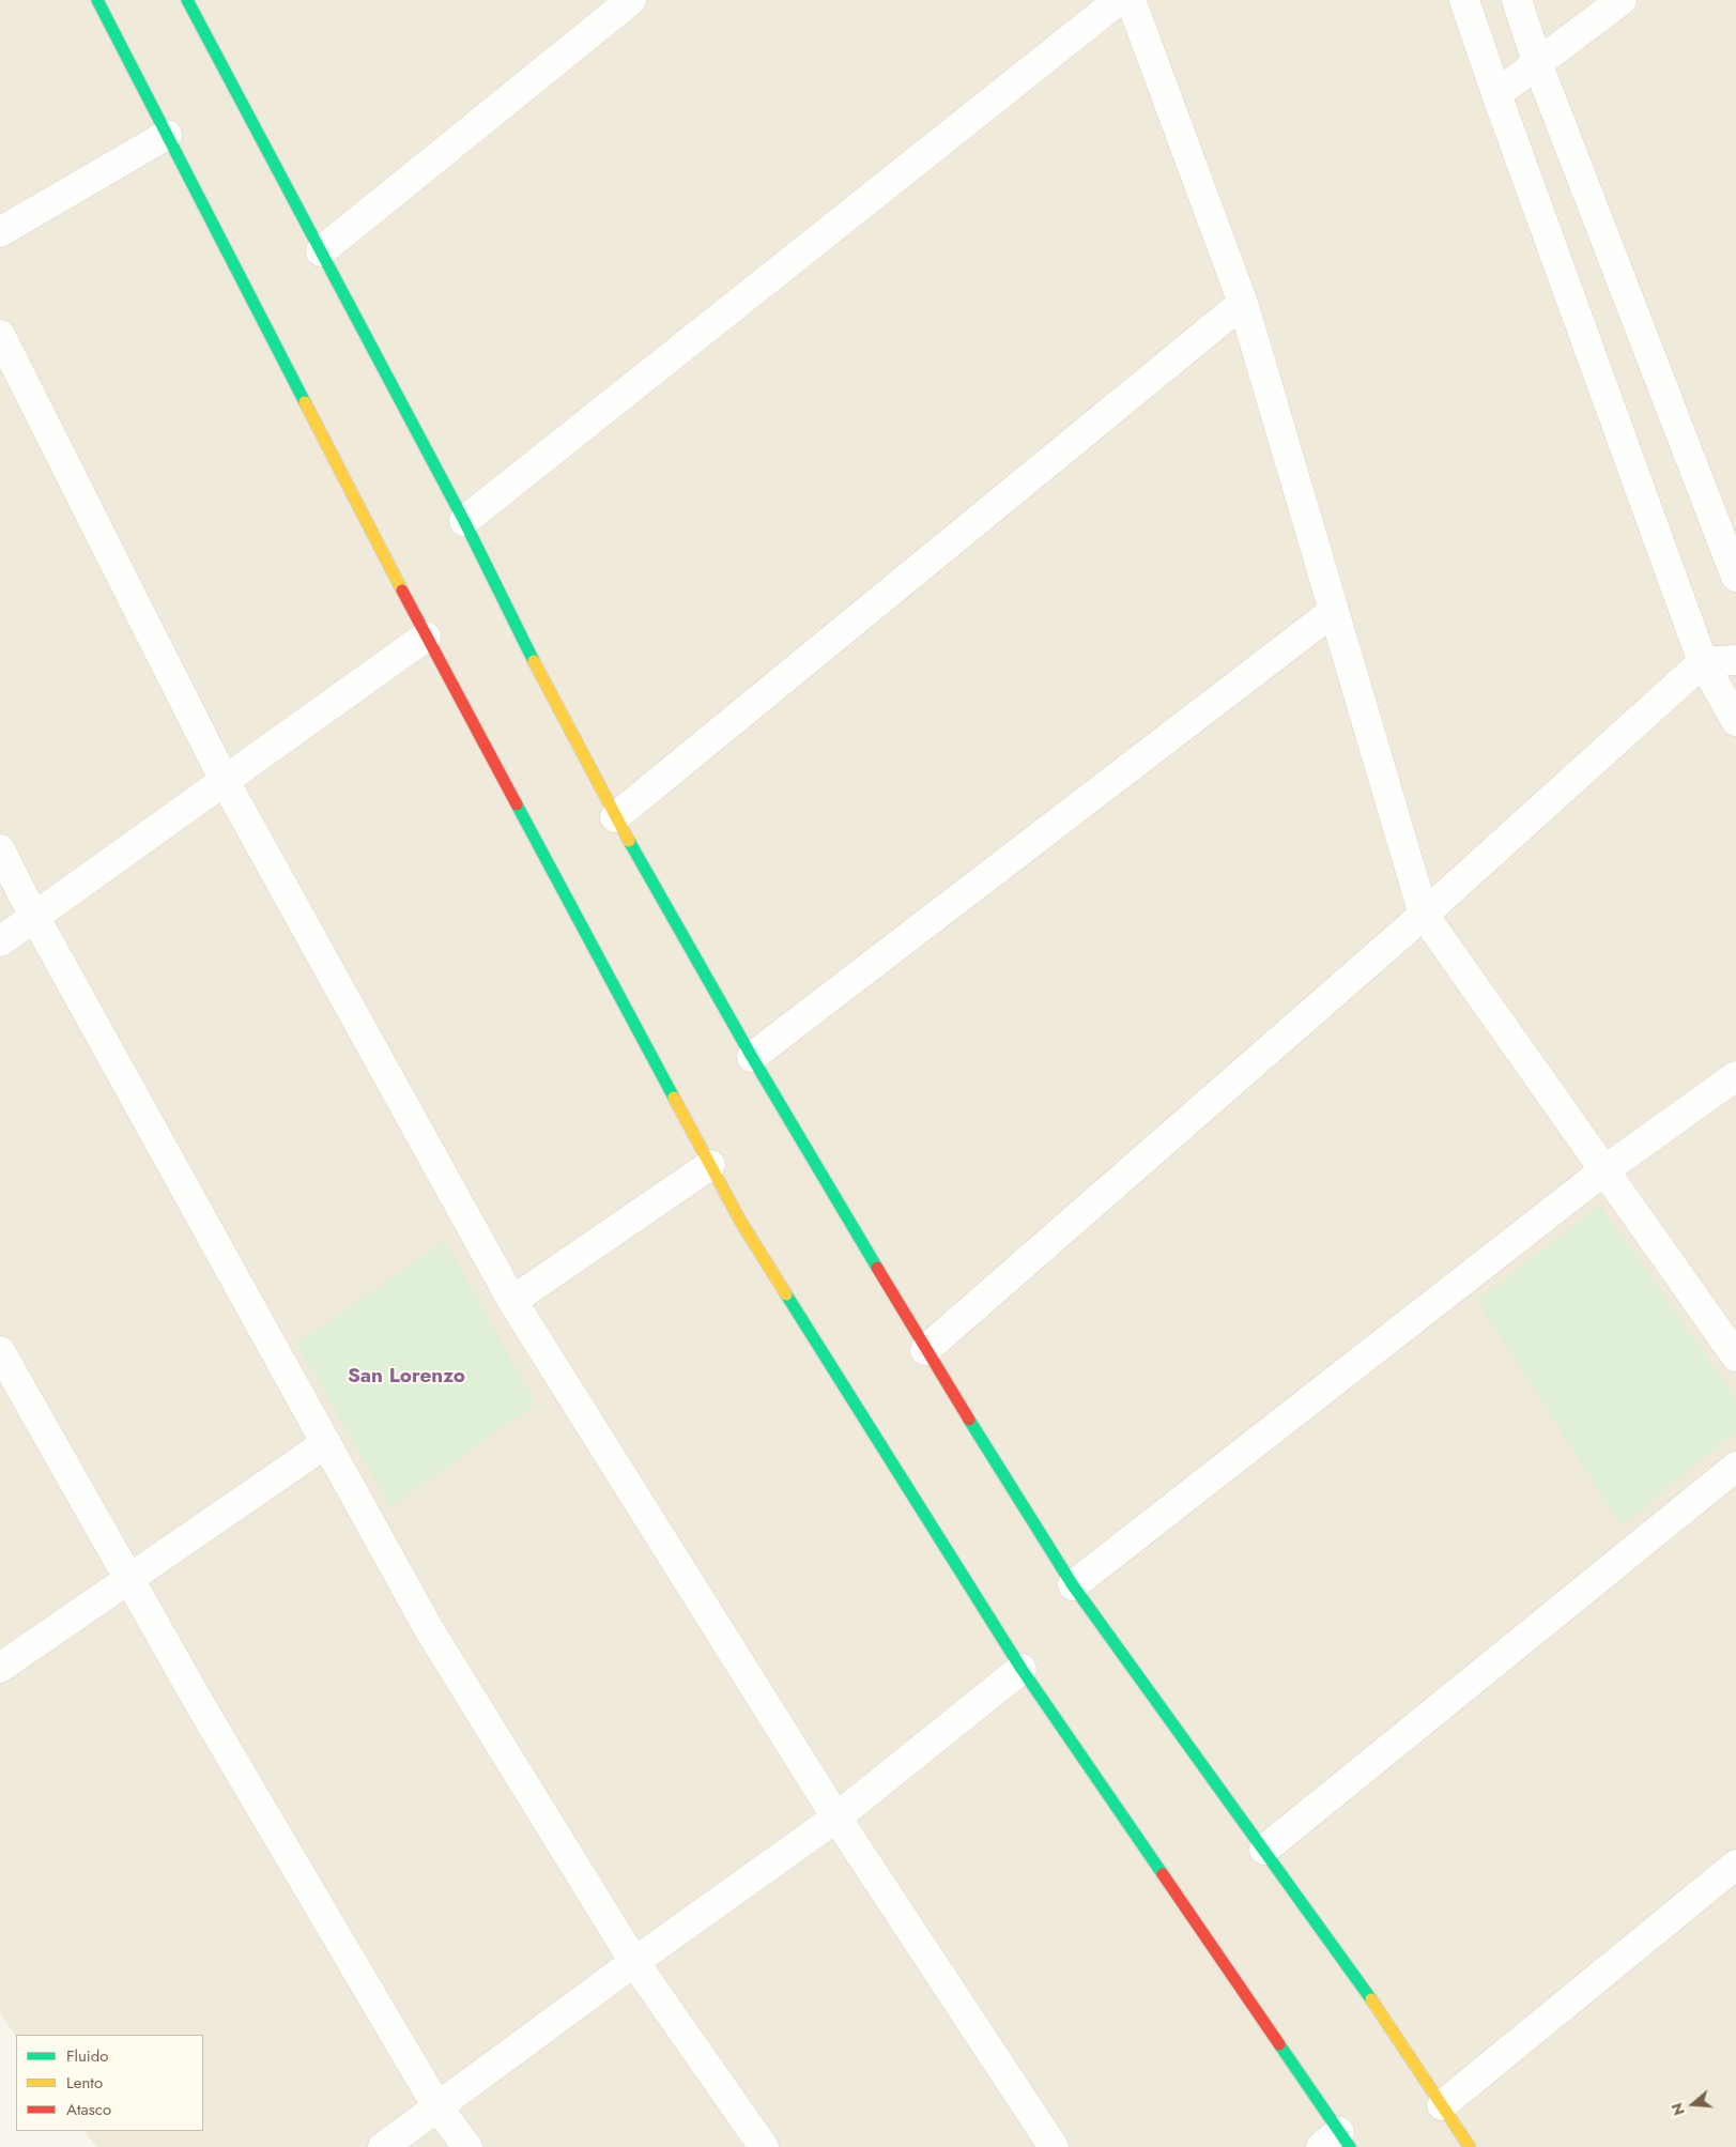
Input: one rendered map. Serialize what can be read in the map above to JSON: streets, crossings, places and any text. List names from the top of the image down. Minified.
{"districts":["San Lorenzo"],"legend":["Fluido","Lento","Atasco"],"north":"left"}
